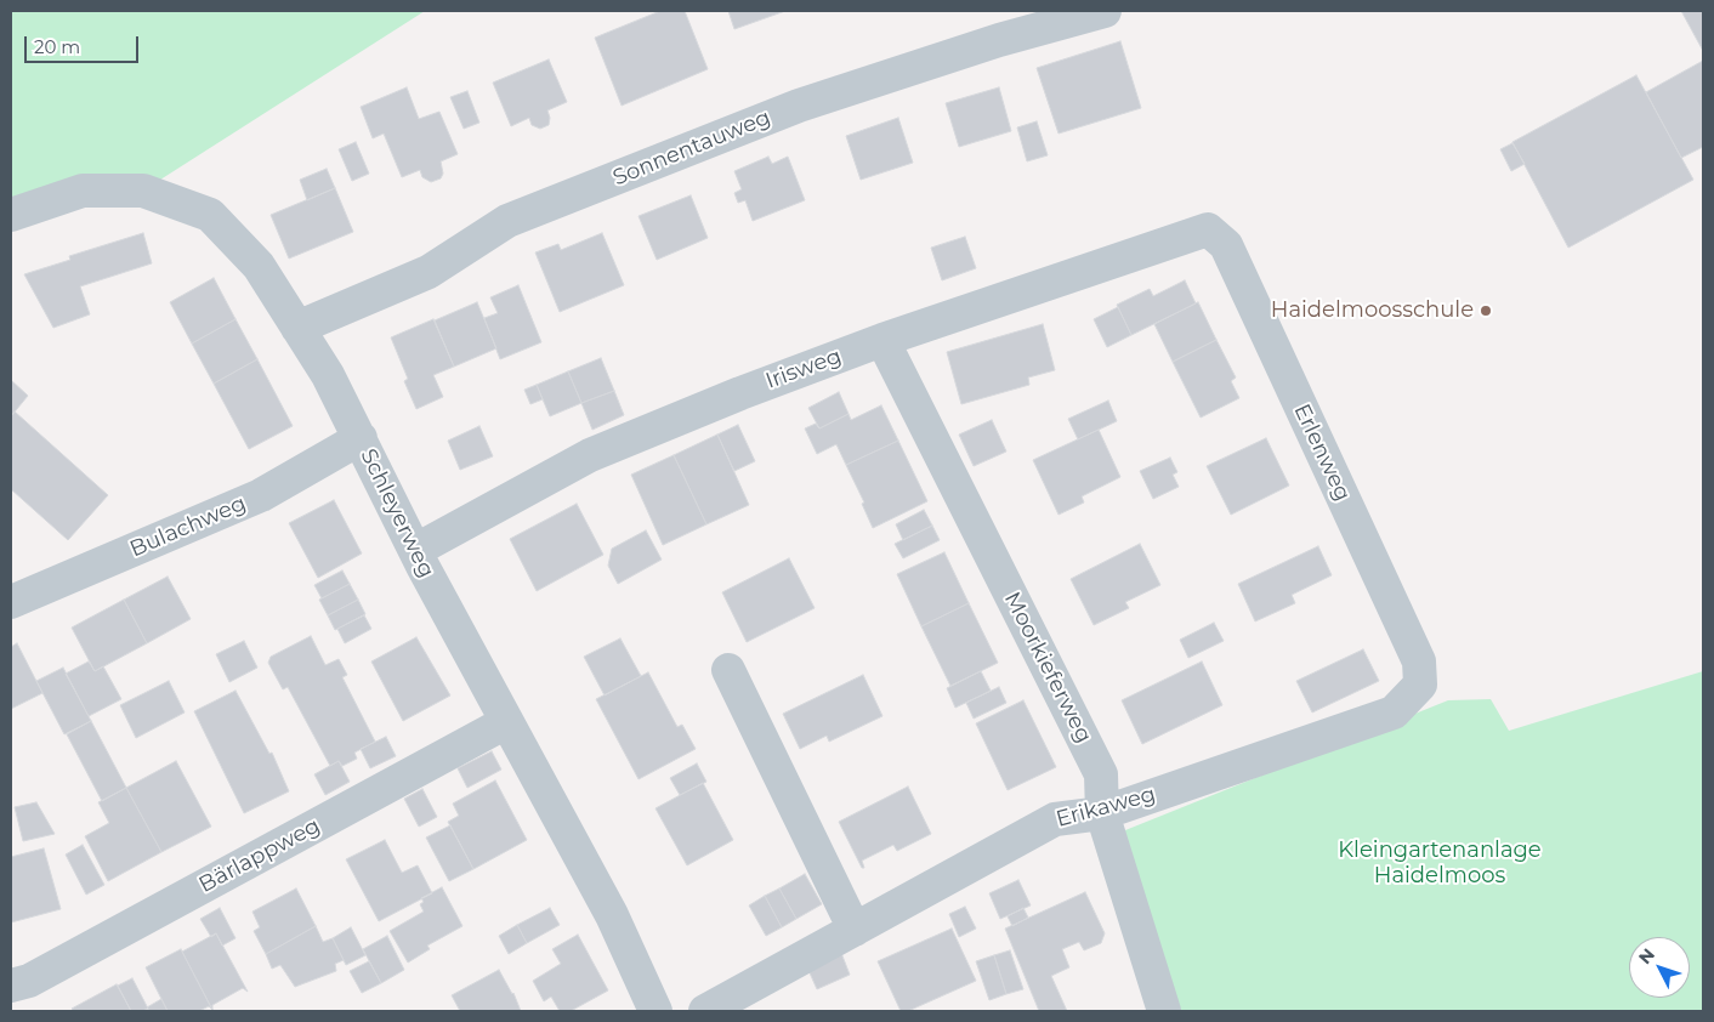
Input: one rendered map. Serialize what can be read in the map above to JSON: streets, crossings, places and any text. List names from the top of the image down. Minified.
{"streets":{"street":["Sonnentauweg","Irisweg","Erlenweg","Schleyerweg","Bulachweg","Moorkieferweg","Erikaweg","Bärlappweg"]},"crossings":[["Sonnentauweg","Schleyerweg"],["Irisweg","Erlenweg"],["Irisweg","Schleyerweg"],["Irisweg","Moorkieferweg"],["Erlenweg","Erikaweg"],["Schleyerweg","Bulachweg"],["Schleyerweg","Bärlappweg"],["Moorkieferweg","Erikaweg"]],"parks":["Kleingartenanlage Haidelmoos"],"places":["Haidelmoosschule"],"scale_bar":"20 m","north":"top left"}
